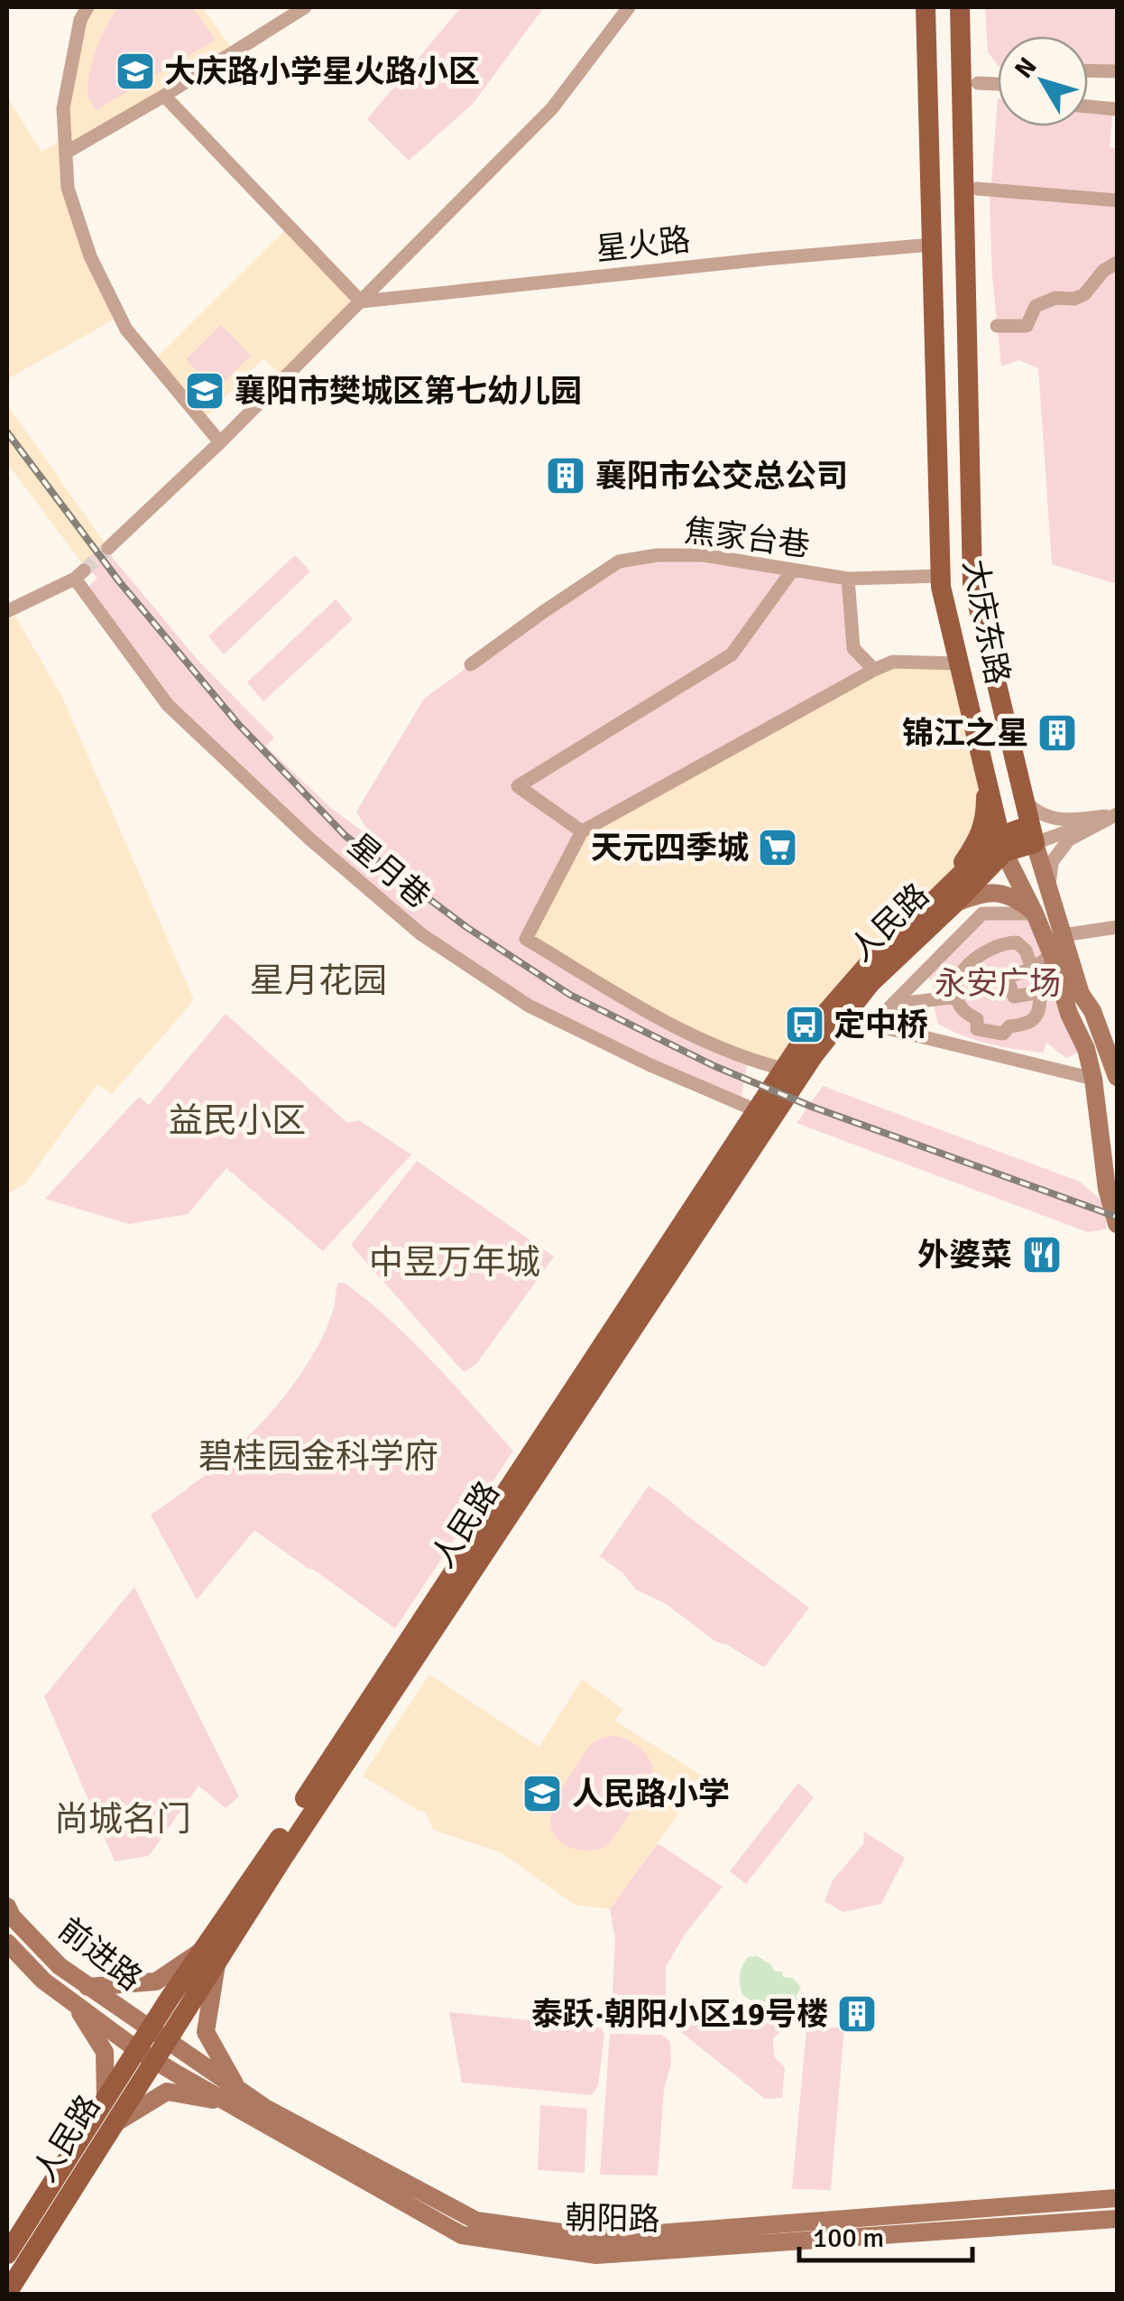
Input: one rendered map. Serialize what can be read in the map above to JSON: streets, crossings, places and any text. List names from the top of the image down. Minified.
{"streets":{"main road":["大庆东路","人民路","前进路","朝阳路"],"street":["星火路","焦家台巷","星月巷"]},"crossings":[["星火路","大庆东路"],["焦家台巷","大庆东路"],["大庆东路","人民路"],["星月巷","人民路"],["人民路","前进路"],["人民路","朝阳路"],["前进路","朝阳路"]],"districts":["星月花园","益民小区","中昱万年城","碧桂园金科学府","尚城名门"],"parks":["永安广场"],"places":{"school or university":["大庆路小学星火路小区","襄阳市樊城区第七幼儿园","人民路小学"],"building":["襄阳市公交总公司","锦江之星","泰跃·朝阳小区19号楼"],"supermarket":["天元四季城"],"bus stop":["定中桥"],"restaurant":["外婆菜"]},"scale_bar":"100 m","north":"top left"}
